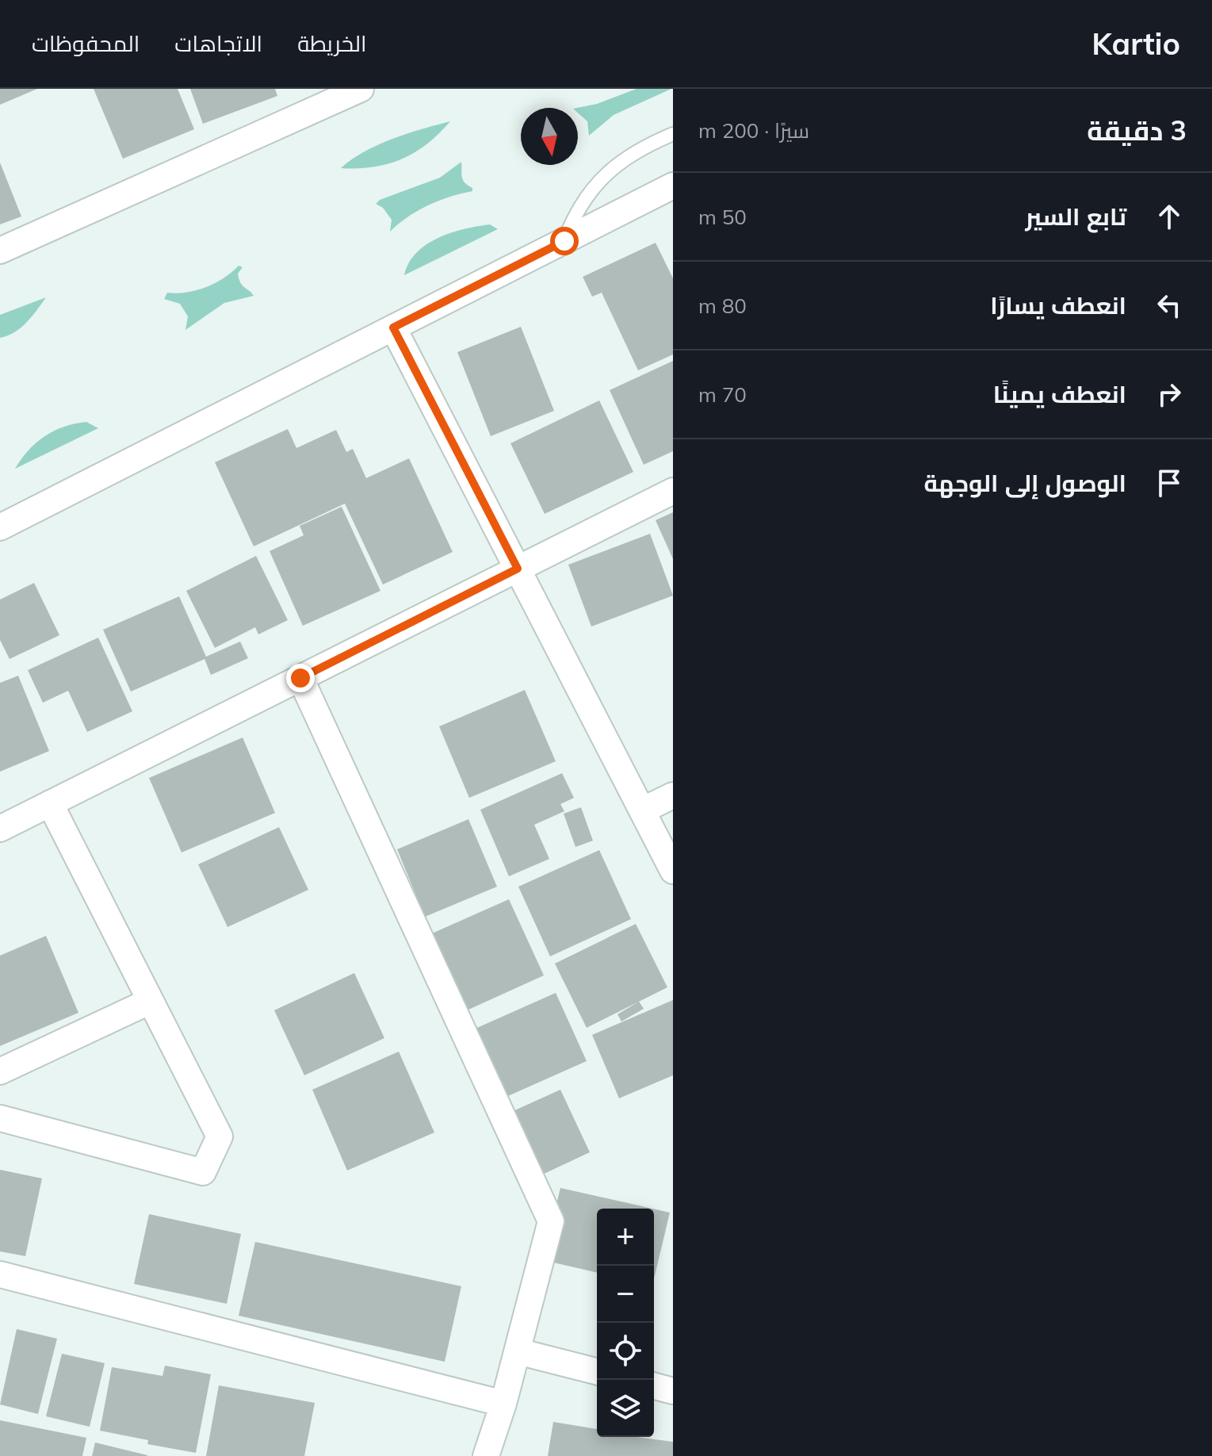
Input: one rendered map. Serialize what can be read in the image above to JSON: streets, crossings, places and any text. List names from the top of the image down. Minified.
{"north":"bottom","page":{"header":"Kartio","nav":["الخريطة","الاتجاهات","المحفوظات"],"heading":["3 دقيقة","سيرًا · 200 m"],"list":[["تابع السير","50 m"],["انعطف يسارًا","80 m"],["انعطف يمينًا","70 m"],"الوصول إلى الوجهة"],"map_buttons":["+","−"]}}
